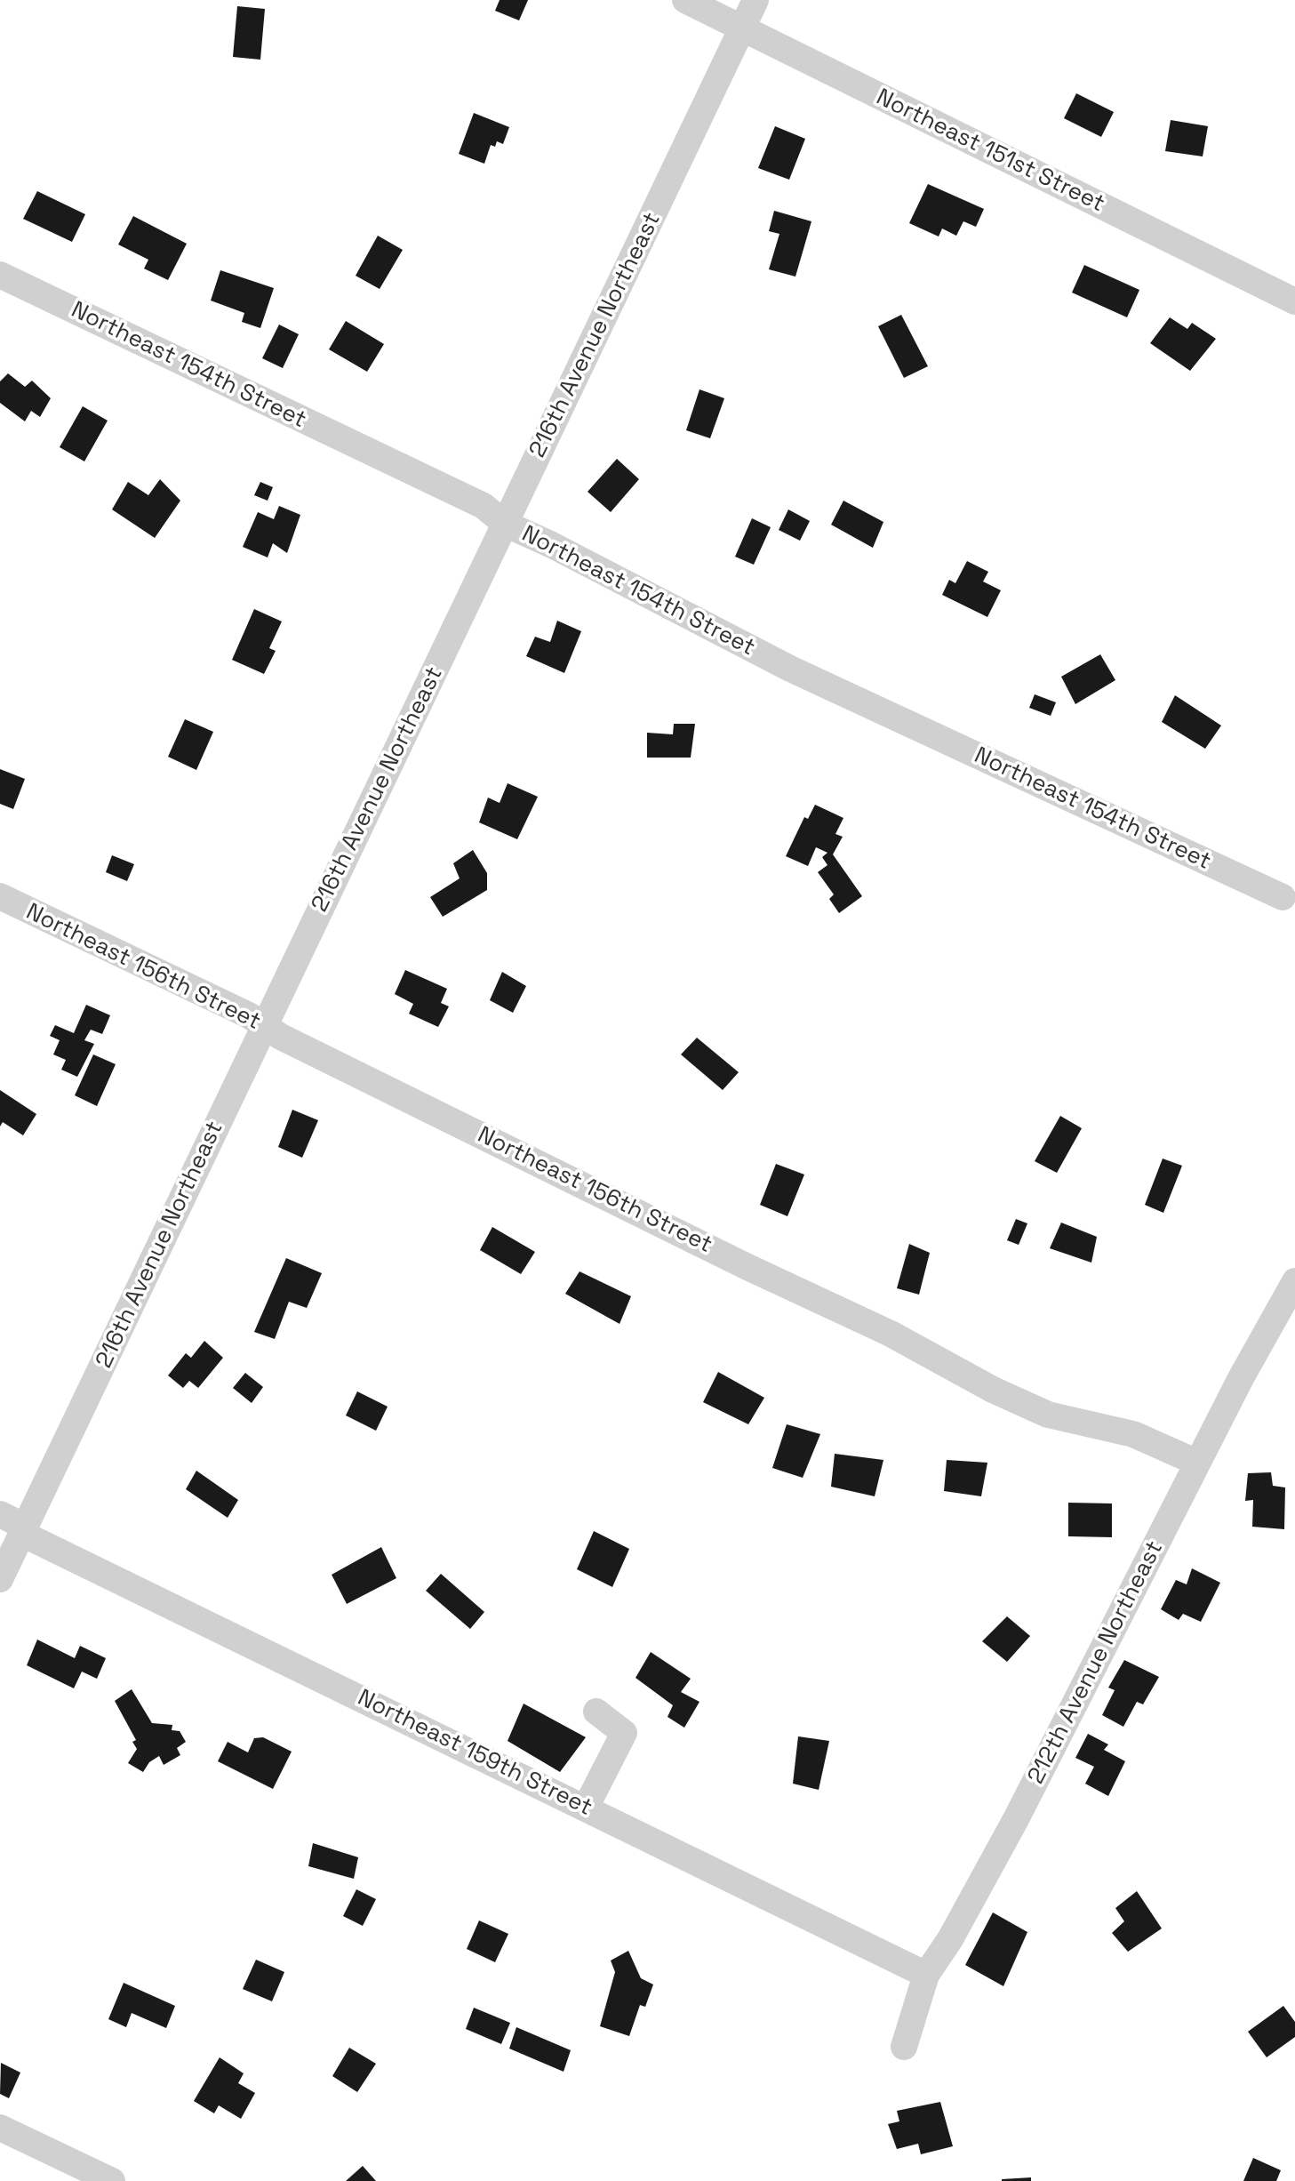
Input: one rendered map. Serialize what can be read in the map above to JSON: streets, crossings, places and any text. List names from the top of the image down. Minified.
{"streets":{"street":["Northeast 151st Street","216th Avenue Northeast","Northeast 154th Street","Northeast 156th Street","212th Avenue Northeast","Northeast 159th Street"]},"crossings":[["Northeast 151st Street","216th Avenue Northeast"],["216th Avenue Northeast","Northeast 154th Street"],["216th Avenue Northeast","Northeast 156th Street"],["216th Avenue Northeast","Northeast 159th Street"],["Northeast 156th Street","212th Avenue Northeast"],["212th Avenue Northeast","Northeast 159th Street"]]}
